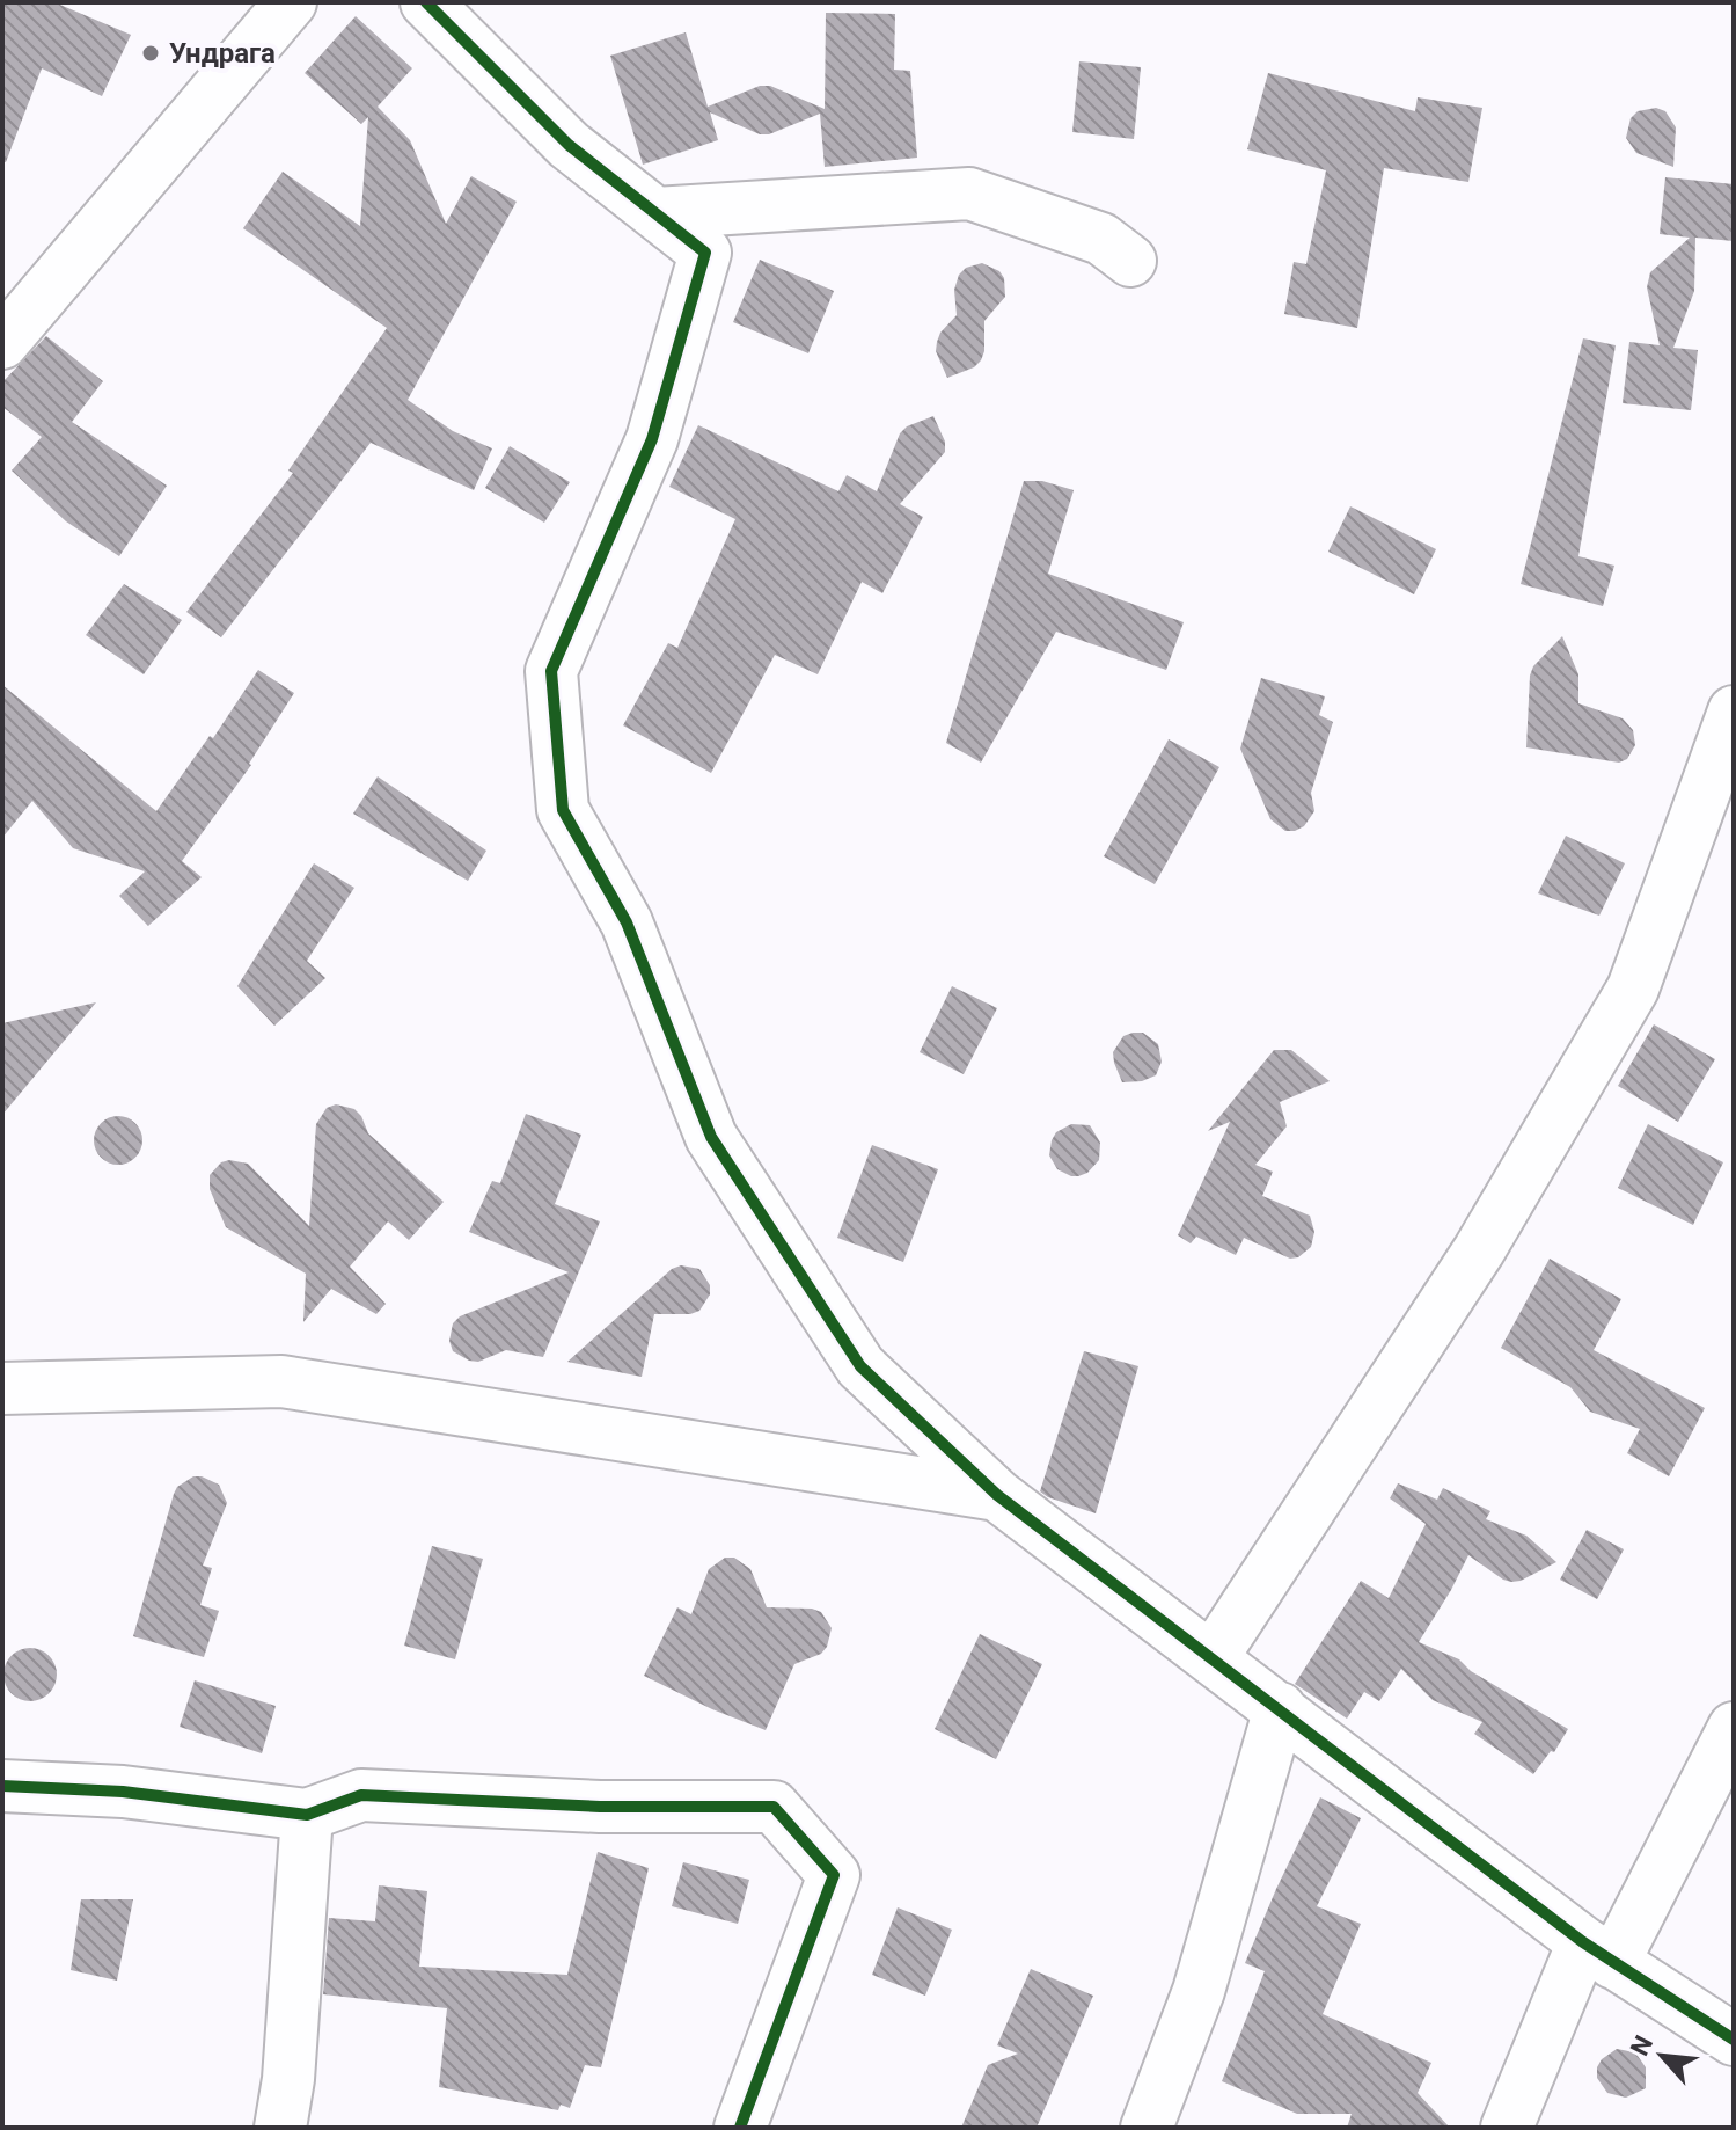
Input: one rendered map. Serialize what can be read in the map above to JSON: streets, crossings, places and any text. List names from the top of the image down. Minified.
{"places":["Ундрага"],"north":"top left"}
